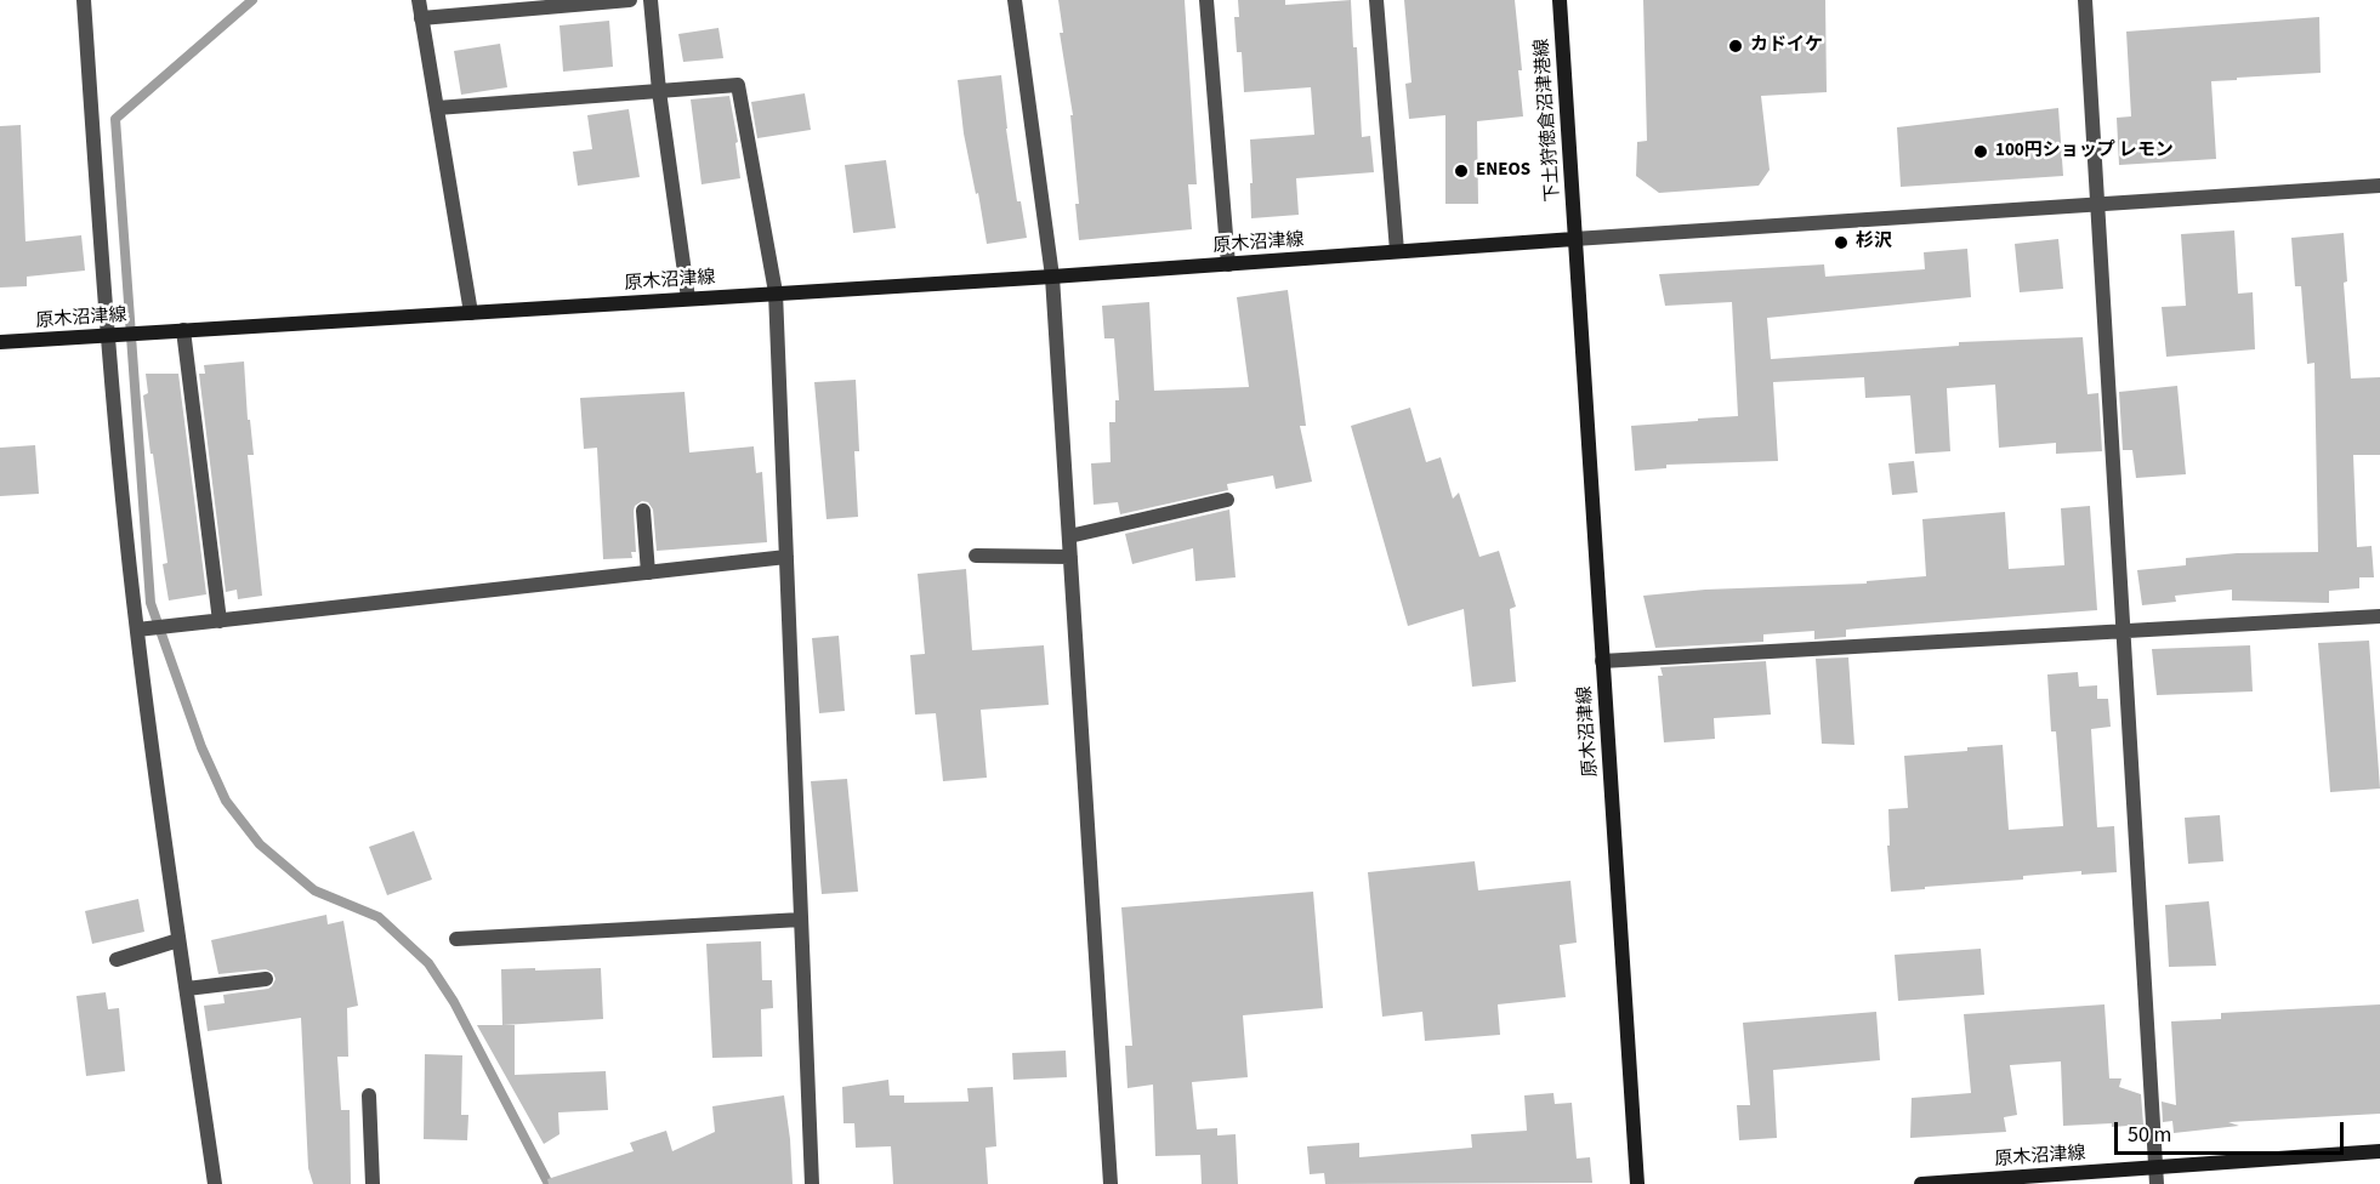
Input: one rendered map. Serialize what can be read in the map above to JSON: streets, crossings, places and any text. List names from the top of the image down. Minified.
{"streets":{"main road":["下土狩徳倉沼津港線","原木沼津線"]},"crossings":[["下土狩徳倉沼津港線","原木沼津線"]],"places":["カドイケ","100円ショップ レモン","ENEOS","杉沢"],"scale_bar":"50 m"}
